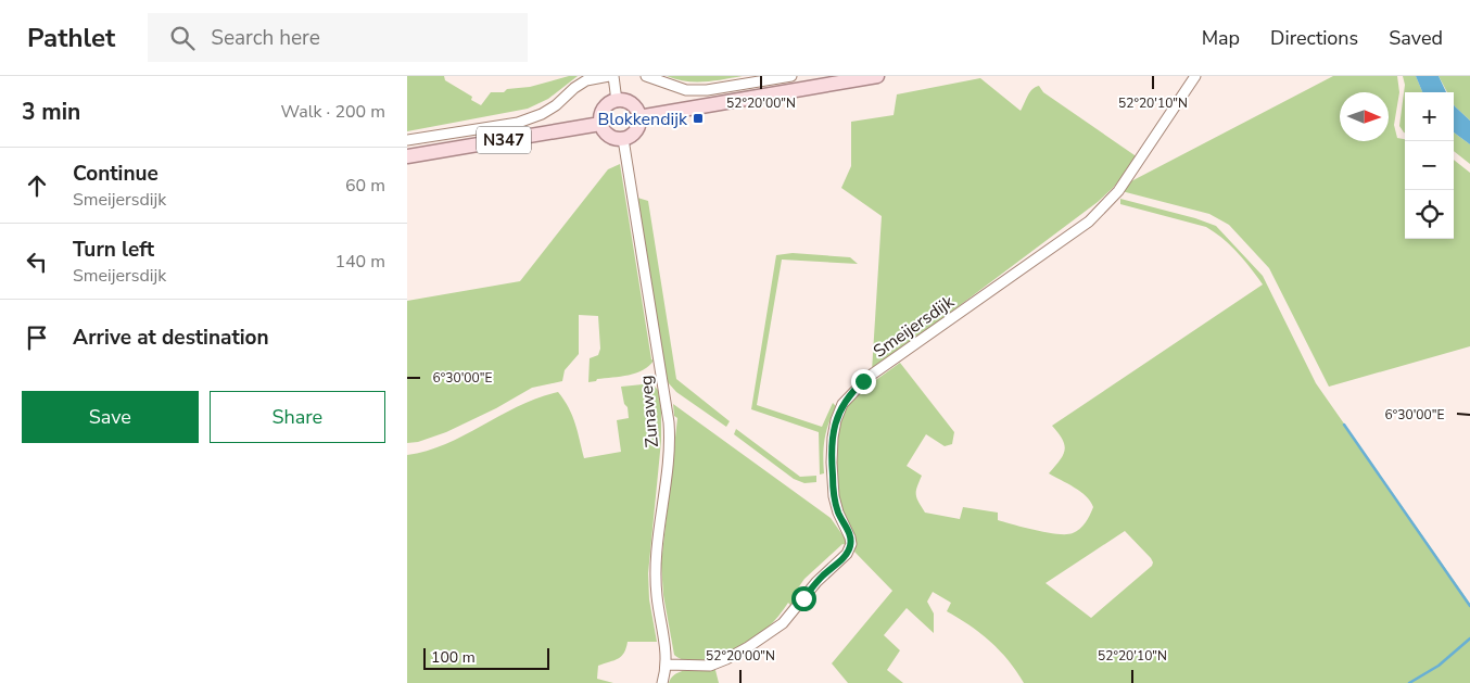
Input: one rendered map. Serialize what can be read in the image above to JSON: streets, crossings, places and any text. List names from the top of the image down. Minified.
{"streets":{"main road":["N347"],"street":["Smeijersdijk","Zunaweg"]},"crossings":[["N347","Zunaweg"],["Smeijersdijk","Zunaweg"]],"places":{"transit":["Blokkendijk"]},"scale_bar":"100 m","north":"right","page":{"header":"Pathlet","search":"Search here","nav":["Map","Directions","Saved"],"heading":["3 min","Walk · 200 m"],"map_buttons":["+","−"],"list":[["Continue","Smeijersdijk","60 m"],["Turn left","Smeijersdijk","140 m"],"Arrive at destination"],"buttons":["Save","Share"],"scale":"100 m"},"coordinates":["52°20'00\"N","52°20'10\"N","6°30'00\"E"]}
